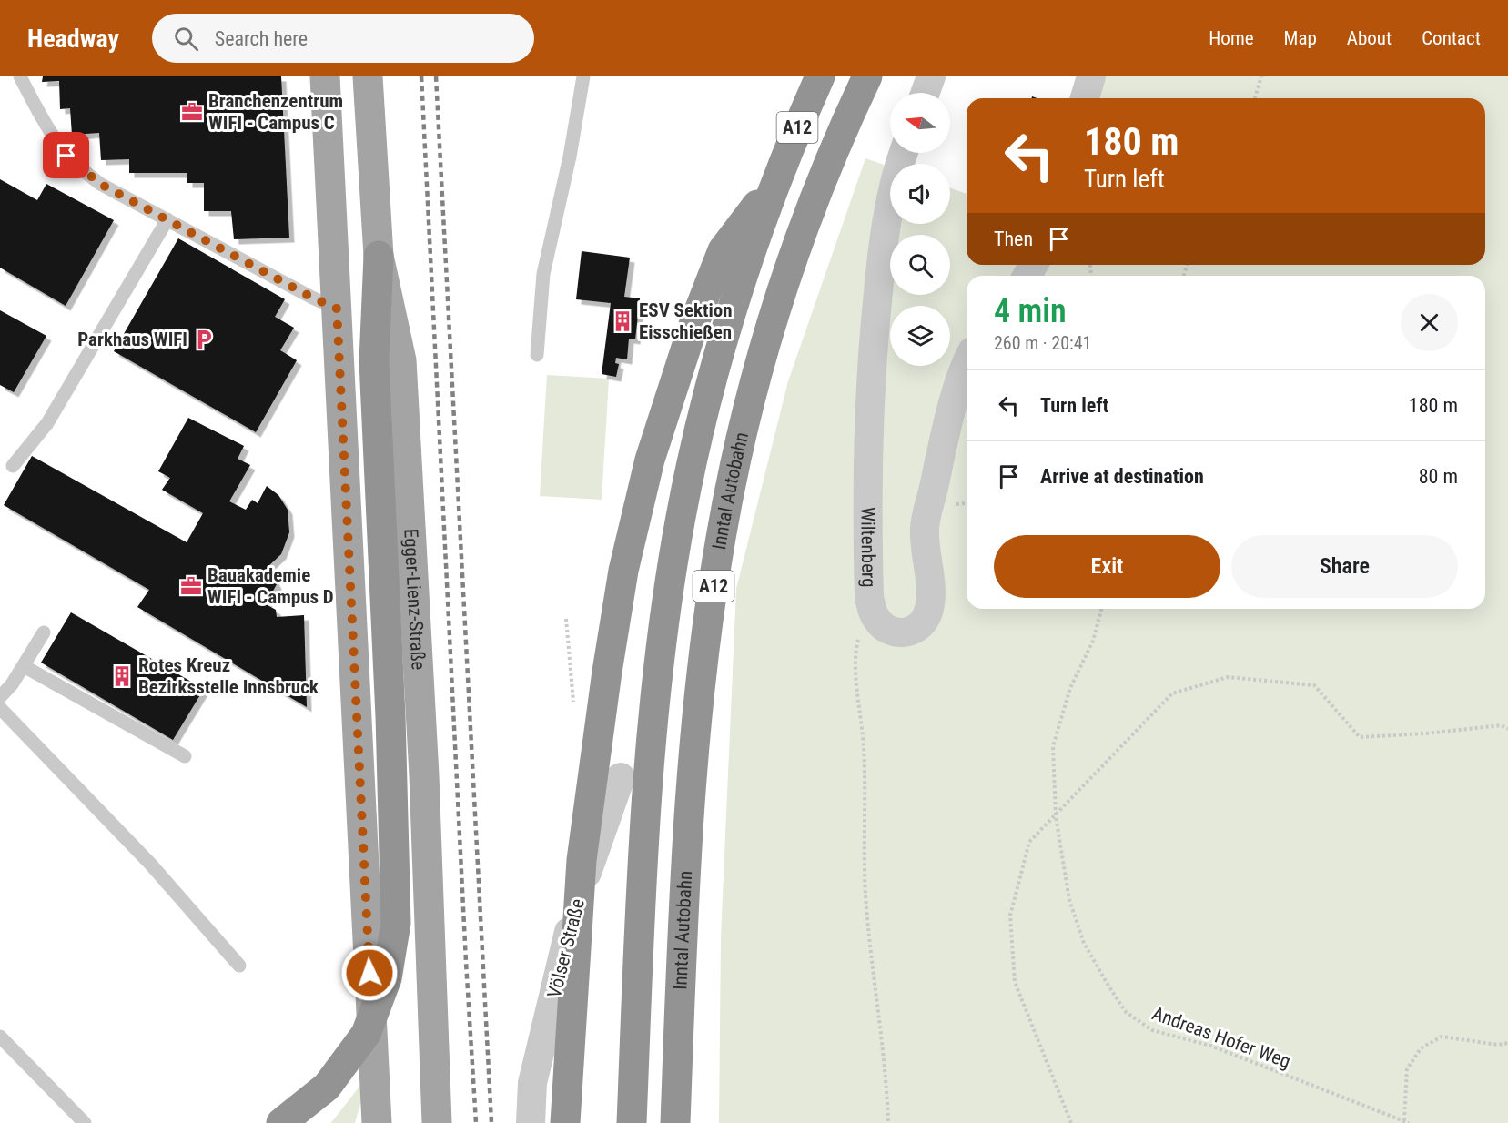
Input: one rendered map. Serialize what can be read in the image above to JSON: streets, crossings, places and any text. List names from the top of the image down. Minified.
{"streets":{"highway":["A12","Inntal Autobahn"],"main road":["Egger-Lienz-Straße"],"street":["Wiltenberg","Völser Straße"],"path":["Andreas Hofer Weg"]},"places":{"office":["Branchenzentrum WIFI - Campus C","Bauakademie WIFI - Campus D"],"building":["ESV Sektion Eisschießen","Rotes Kreuz Bezirksstelle Innsbruck"],"parking":["Parkhaus WIFI"]},"north":"left","page":{"header":"Headway","search":"Search here","nav":["Home","Map","About","Contact"],"turn":["180 m","Turn left"],"then":"Then","heading":["4 min","260 m · 20:41"],"list":[{"name":"Turn left","value":"180 m"},{"name":"Arrive at destination","value":"80 m"}],"buttons":["Exit","Share"]}}
